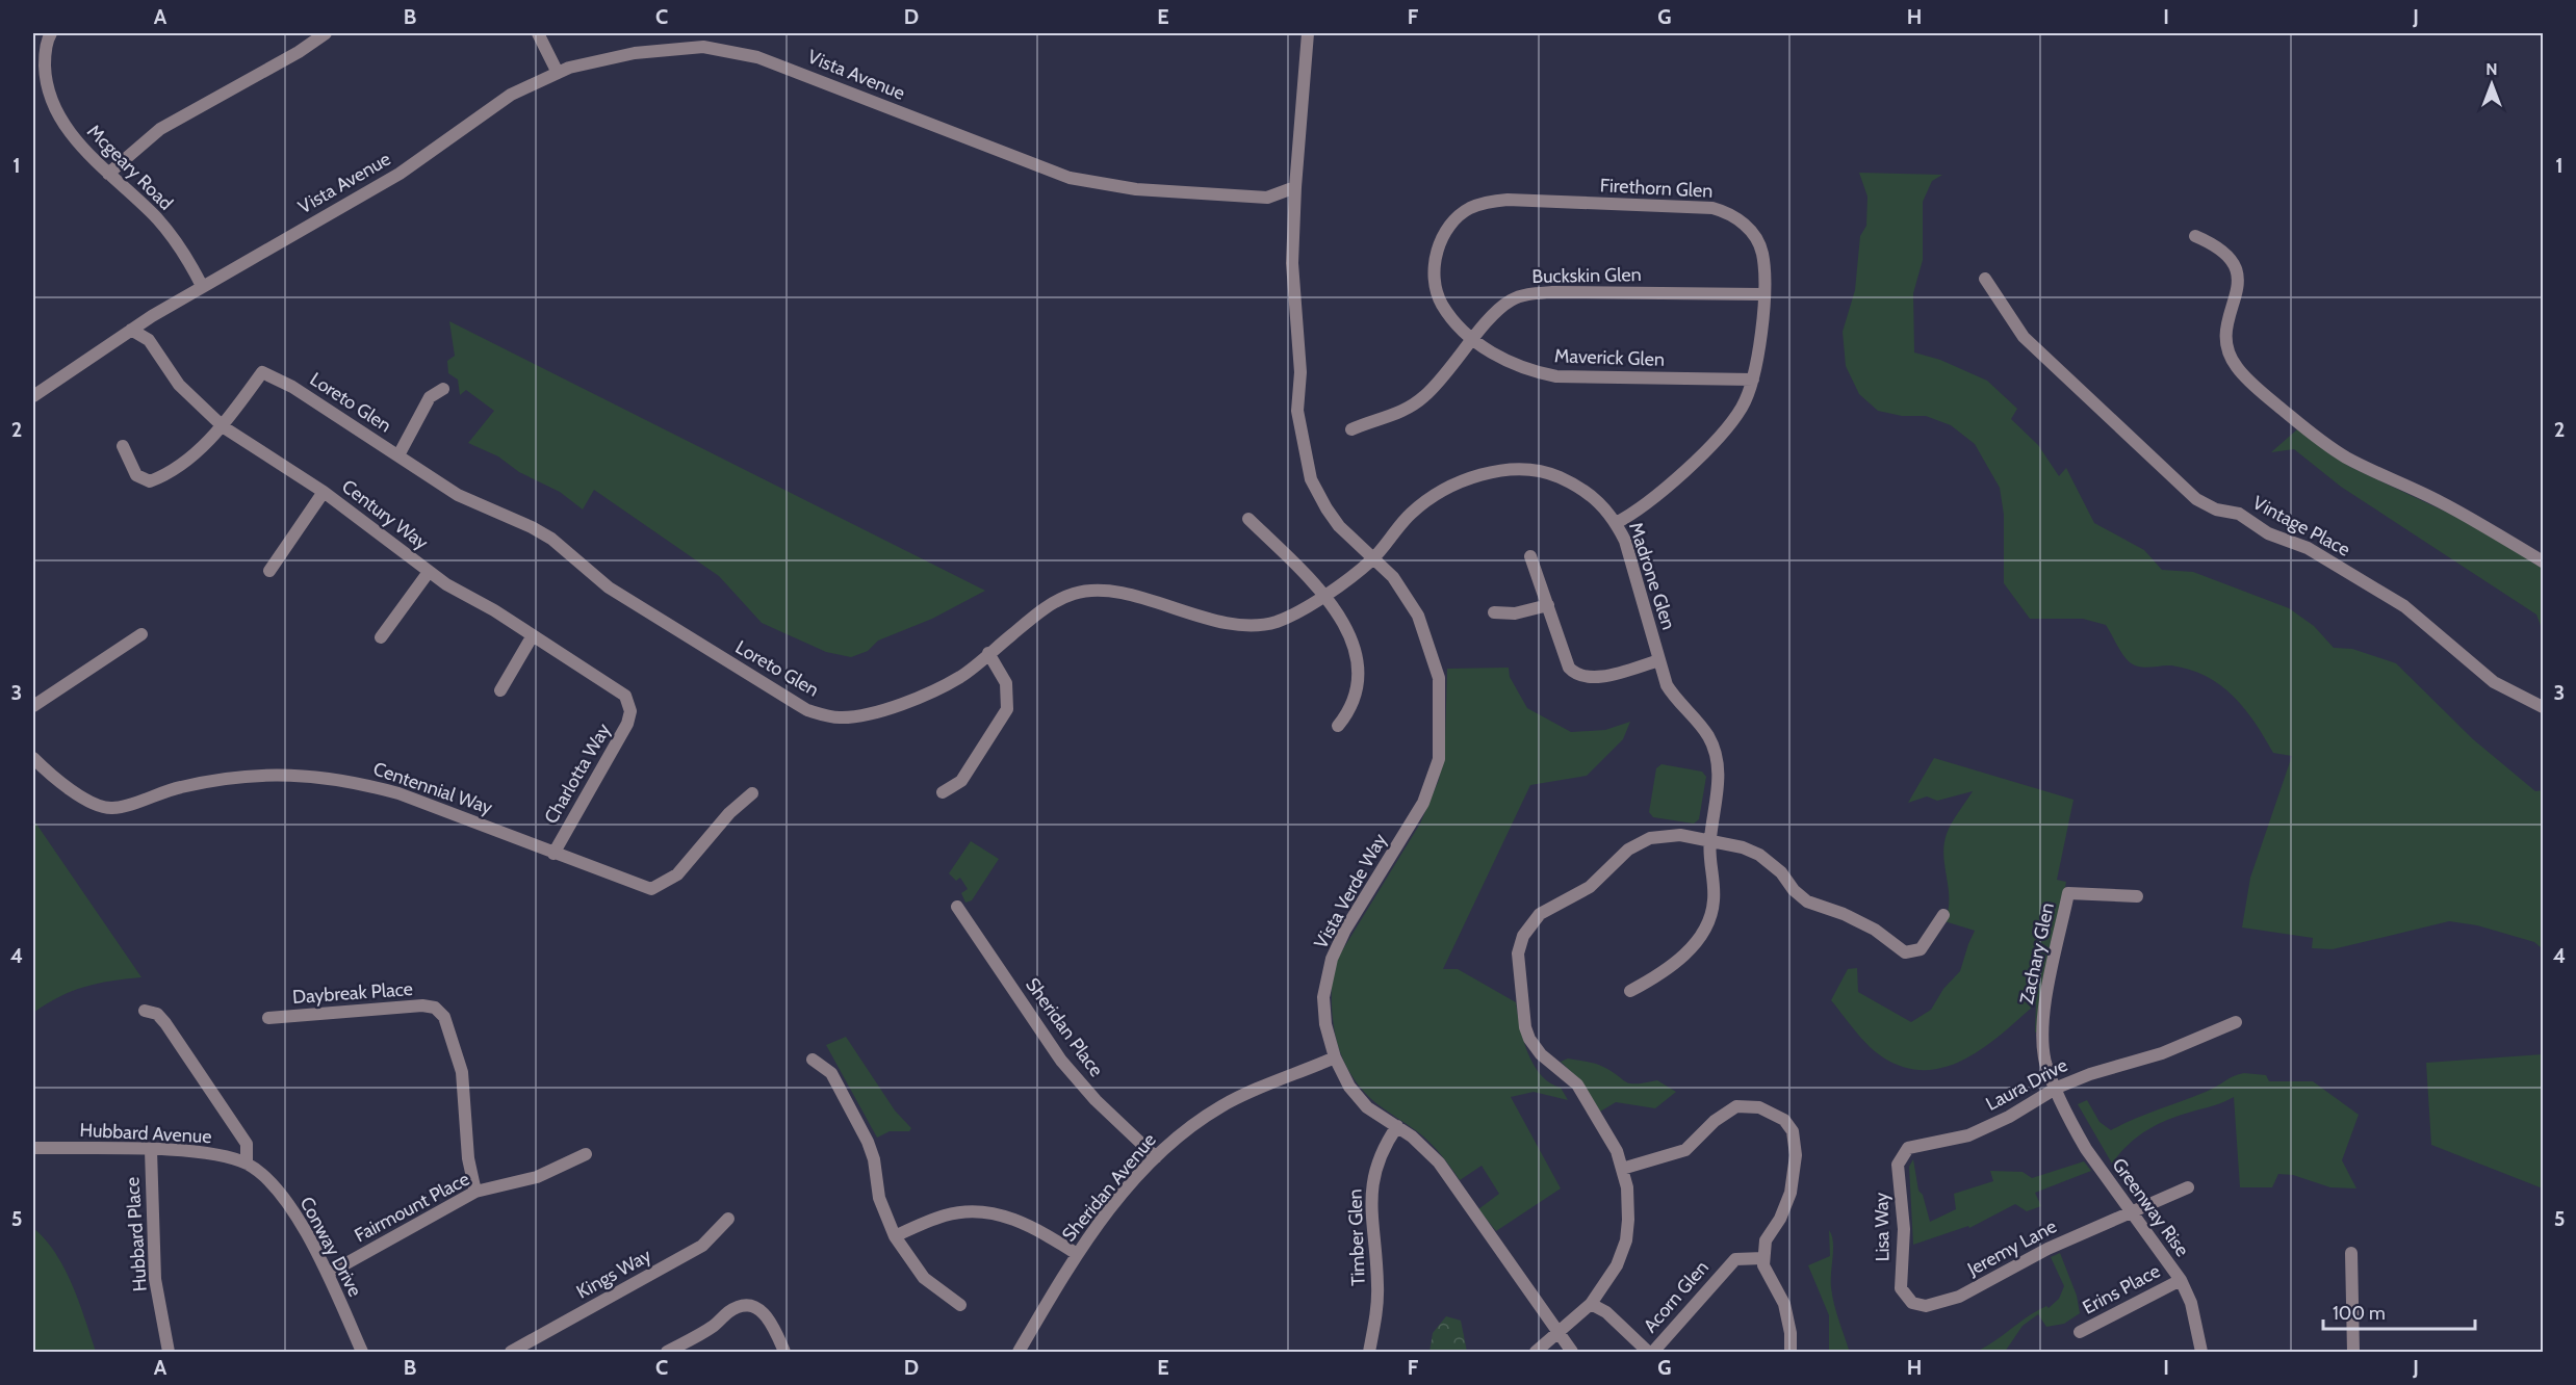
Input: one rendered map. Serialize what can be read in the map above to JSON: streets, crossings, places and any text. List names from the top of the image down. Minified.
{"streets":{"street":["Vista Avenue","Mcgeary Road","Firethorn Glen","Buckskin Glen","Maverick Glen","Loreto Glen","Century Way","Vintage Place","Madrone Glen","Charlotta Way","Centennial Way","Vista Verde Way","Zachary Glen","Daybreak Place","Sheridan Place","Laura Drive","Hubbard Avenue","Sheridan Avenue","Fairmount Place","Greenway Rise","Lisa Way","Hubbard Place","Timber Glen","Conway Drive","Jeremy Lane","Kings Way","Erins Place","Acorn Glen"]},"crossings":[["Vista Avenue","Mcgeary Road"],["Vista Avenue","Century Way"],["Vista Avenue","Vista Verde Way"],["Firethorn Glen","Buckskin Glen"],["Firethorn Glen","Maverick Glen"],["Firethorn Glen","Madrone Glen"],["Buckskin Glen","Maverick Glen"],["Loreto Glen","Century Way"],["Loreto Glen","Madrone Glen"],["Loreto Glen","Vista Verde Way"],["Century Way","Charlotta Way"],["Madrone Glen","Vista Verde Way"],["Charlotta Way","Centennial Way"],["Vista Verde Way","Sheridan Avenue"],["Vista Verde Way","Timber Glen"],["Zachary Glen","Laura Drive"],["Zachary Glen","Greenway Rise"],["Daybreak Place","Fairmount Place"],["Sheridan Place","Sheridan Avenue"],["Laura Drive","Greenway Rise"],["Laura Drive","Lisa Way"],["Hubbard Avenue","Hubbard Place"],["Hubbard Avenue","Conway Drive"],["Fairmount Place","Conway Drive"],["Greenway Rise","Jeremy Lane"],["Greenway Rise","Erins Place"],["Lisa Way","Jeremy Lane"]],"scale_bar":"100 m","north":"top","grid":{"columns":["A","B","C","D","E","F","G","H","I","J"],"rows":["1","2","3","4","5"]}}
